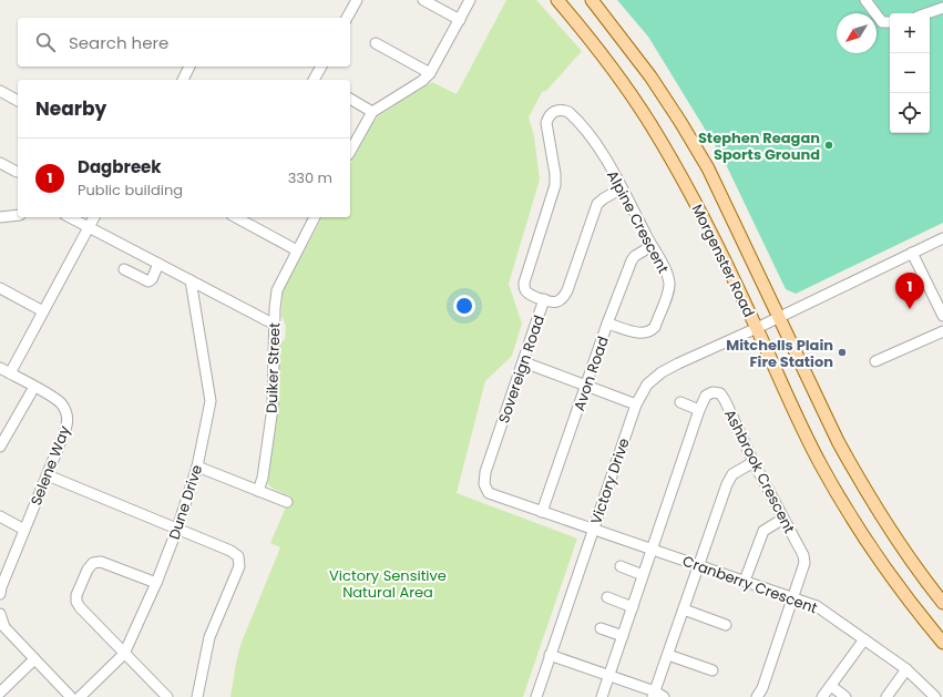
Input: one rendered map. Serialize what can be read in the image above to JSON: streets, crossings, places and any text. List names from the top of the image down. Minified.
{"streets":{"main road":["Morgenster Road"],"street":["Alpine Crescent","Duiker Street","Sovereign Road","Avon Road","Selene Way","Ashbrook Crescent","Victory Drive","Dune Drive","Cranberry Crescent"]},"crossings":[["Alpine Crescent","Sovereign Road"],["Alpine Crescent","Avon Road"],["Morgenster Road","Victory Drive"],["Sovereign Road","Cranberry Crescent"],["Avon Road","Cranberry Crescent"],["Ashbrook Crescent","Cranberry Crescent"],["Victory Drive","Cranberry Crescent"]],"parks":["Victory Sensitive Natural Area"],"places":["Stephen Reagan Sports Ground","Mitchells Plain Fire Station"],"north":"bottom left","page":{"map_buttons":["+","−"],"search":"Search here","heading":"Nearby","list":[{"mark":"1","name":"Dagbreek","note":"Public building","value":"330 m"}],"pins":"1"}}
